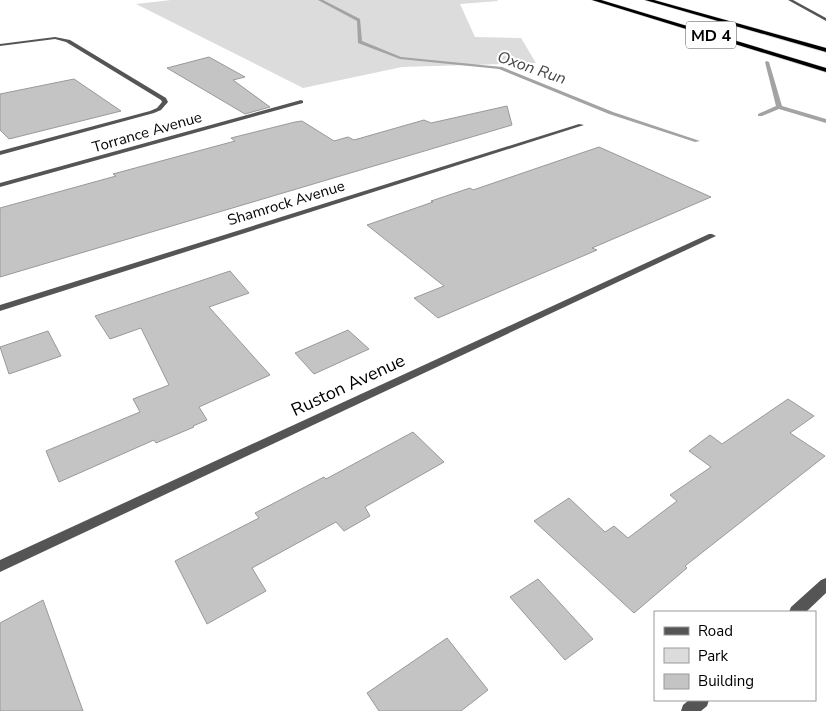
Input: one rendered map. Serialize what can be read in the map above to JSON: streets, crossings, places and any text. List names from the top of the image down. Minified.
{"streets":{"highway":["MD 4"],"street":["Torrance Avenue","Shamrock Avenue","Ruston Avenue"]},"water":["Oxon Run"],"legend":["Road","Park","Building"]}
